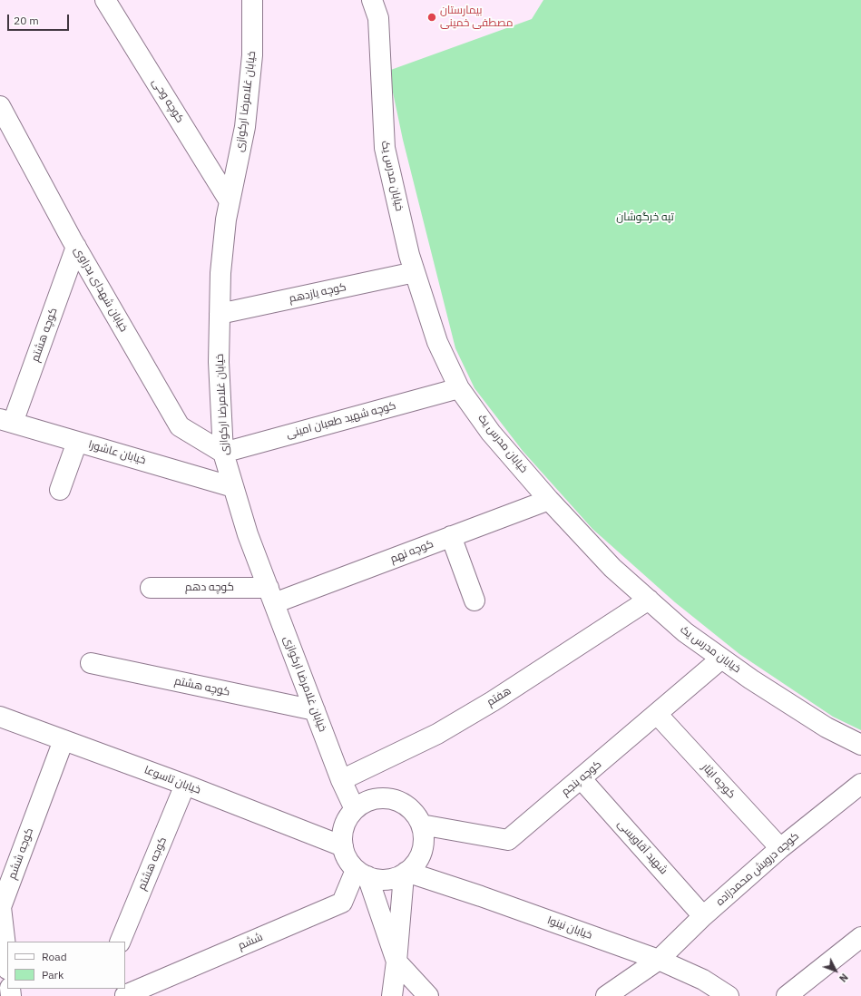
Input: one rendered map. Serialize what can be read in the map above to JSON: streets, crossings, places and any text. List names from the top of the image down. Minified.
{"streets":{"street":["کوچه وحی","خیابان غلامرضا ارکوازی","خیابان مدرس یک","خیابان شهدای بدراوی","کوچه یازدهم","کوچه هشتم","کوچه شهید طعبان امینی","خیابان عاشورا","کوچه نهم","کوچه دهم","هفتم","کوچه پنجم","خیابان تاسوعا","کوچه ایثار","شهید آقاویسی","کوجه ششم","کوجه هشتم","کوچه درویش محمدزاده","خیابان نینوا","ششم"]},"crossings":[["کوچه وحی","خیابان غلامرضا ارکوازی"],["خیابان غلامرضا ارکوازی","خیابان شهدای بدراوی"],["خیابان غلامرضا ارکوازی","کوچه یازدهم"],["خیابان غلامرضا ارکوازی","کوچه هشتم"],["خیابان غلامرضا ارکوازی","کوچه شهید طعبان امینی"],["خیابان غلامرضا ارکوازی","خیابان عاشورا"],["خیابان غلامرضا ارکوازی","کوچه نهم"],["خیابان غلامرضا ارکوازی","کوچه دهم"],["خیابان غلامرضا ارکوازی","هفتم"],["خیابان غلامرضا ارکوازی","کوچه پنجم"],["خیابان غلامرضا ارکوازی","خیابان تاسوعا"],["خیابان غلامرضا ارکوازی","خیابان نینوا"],["خیابان غلامرضا ارکوازی","ششم"],["خیابان مدرس یک","کوچه یازدهم"],["خیابان مدرس یک","کوچه شهید طعبان امینی"],["خیابان مدرس یک","کوچه نهم"],["خیابان مدرس یک","هفتم"],["خیابان مدرس یک","کوچه پنجم"],["خیابان شهدای بدراوی","کوچه هشتم"],["خیابان شهدای بدراوی","کوچه شهید طعبان امینی"],["کوچه هشتم","خیابان عاشورا"],["کوچه نهم","کوچه دهم"],["کوچه پنجم","خیابان تاسوعا"],["کوچه پنجم","کوچه ایثار"],["کوچه پنجم","شهید آقاویسی"],["کوچه پنجم","خیابان نینوا"],["کوچه پنجم","ششم"],["خیابان تاسوعا","کوجه ششم"],["خیابان تاسوعا","کوجه هشتم"],["خیابان تاسوعا","خیابان نینوا"],["خیابان تاسوعا","ششم"],["کوچه ایثار","کوچه درویش محمدزاده"],["شهید آقاویسی","کوچه درویش محمدزاده"],["کوچه درویش محمدزاده","خیابان نینوا"],["خیابان نینوا","ششم"]],"parks":["تپه خرگوشان"],"places":["بیمارستان مصطفی خمینی"],"legend":["Road","Park"],"scale_bar":"20 m","north":"bottom right"}
